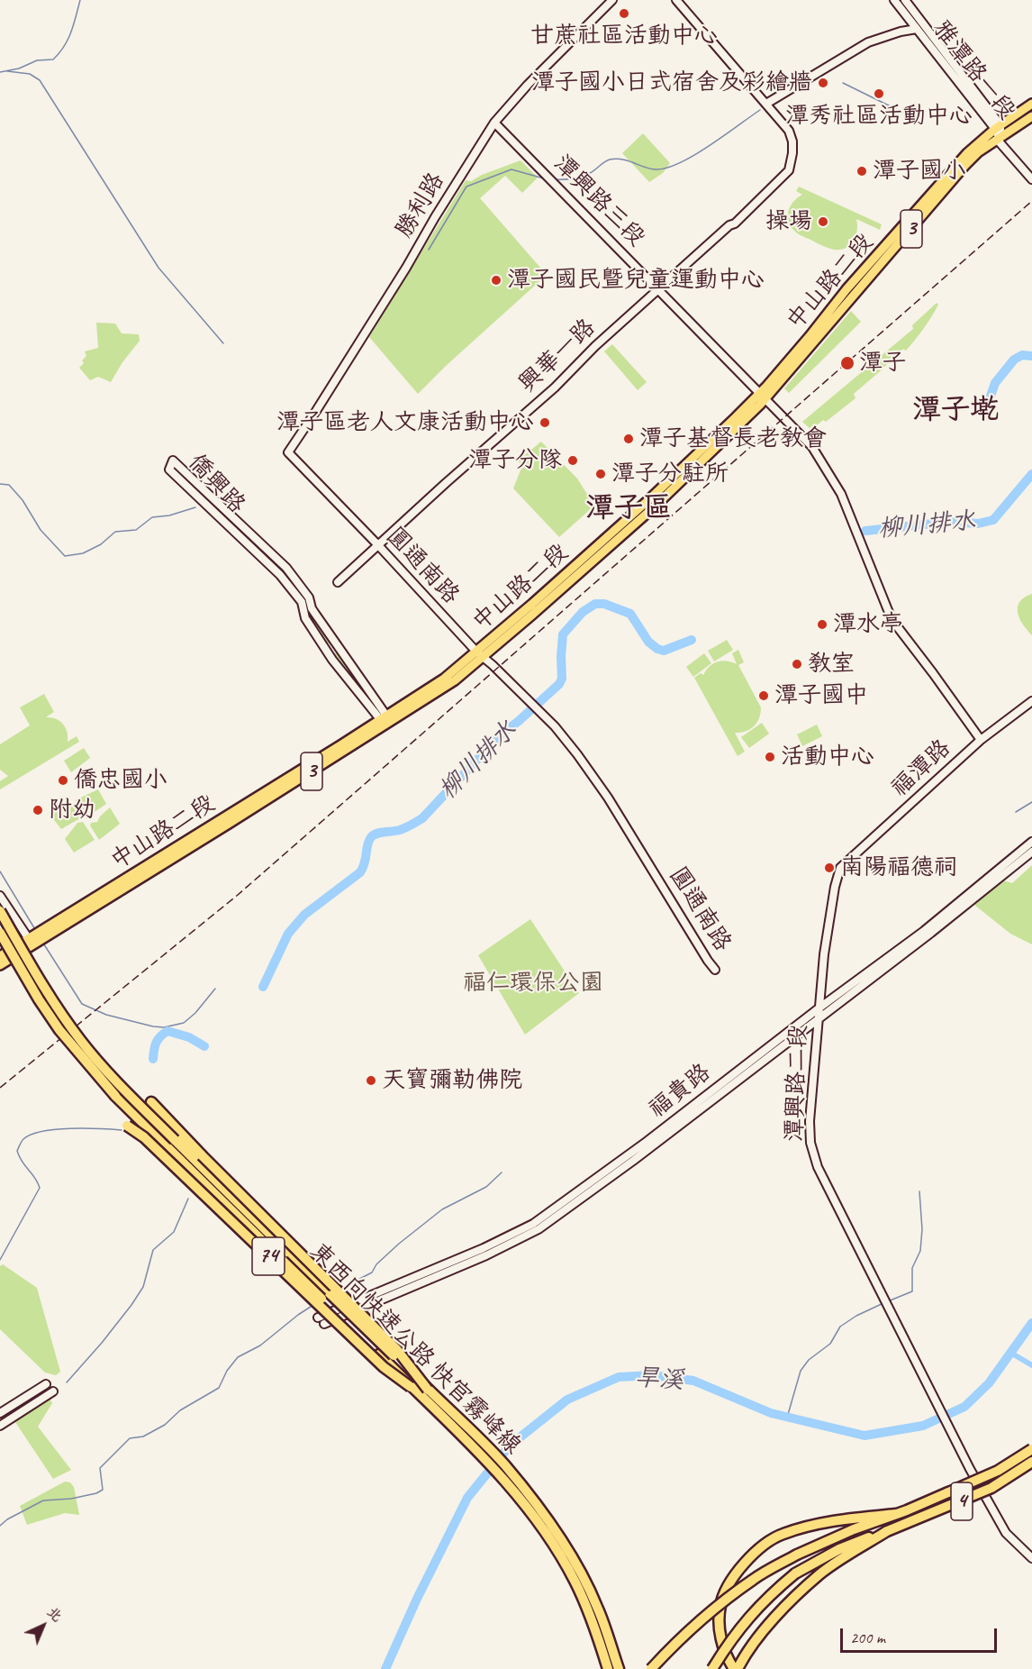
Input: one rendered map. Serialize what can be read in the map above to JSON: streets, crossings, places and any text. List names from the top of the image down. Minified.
{"streets":{"highway":["74","東西向快速公路 快官霧峰線","4"],"main road":["3","中山路二段"],"street":["雅潭路一段","潭興路三段","勝利路","興華一路","僑興路","圓通南路","福潭路","潭興路二段","福貴路"]},"crossings":[["雅潭路一段","中山路二段"],["潭興路三段","勝利路"],["潭興路三段","中山路二段"],["潭興路三段","興華一路"],["潭興路三段","福潭路"],["勝利路","圓通南路"],["中山路二段","僑興路"],["中山路二段","圓通南路"],["興華一路","圓通南路"],["福潭路","潭興路二段"],["潭興路二段","福貴路"],["74","東西向快速公路 快官霧峰線"]],"districts":["潭子墘","潭子區"],"water":["柳川排水","旱溪"],"parks":["福仁環保公園"],"places":["甘蔗社區活動中心","潭子國小日式宿舍及彩繪牆","潭秀社區活動中心","潭子國小","操場","潭子國民暨兒童運動中心","潭子","潭子區老人文康活動中心","潭子基督長老教會","潭子分隊","潭子分駐所","潭水亭","教室","潭子國中","活動中心","僑忠國小","附幼","南陽福德祠","天寶彌勒佛院"],"scale_bar":"200 m","north":"top right"}
